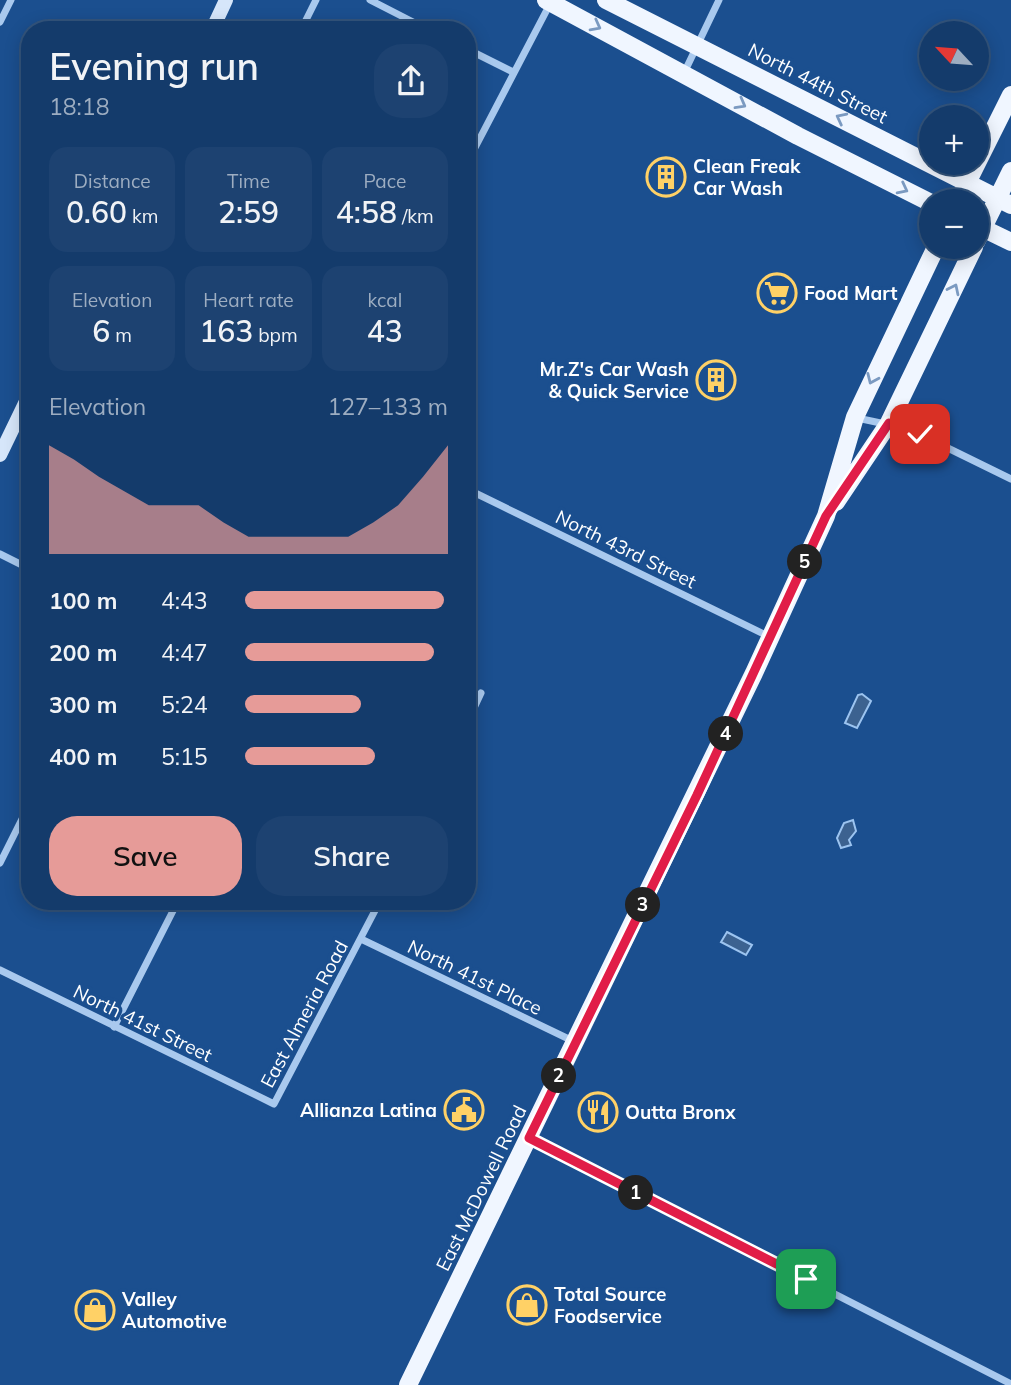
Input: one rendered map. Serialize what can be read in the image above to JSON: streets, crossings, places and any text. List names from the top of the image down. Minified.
{"streets":{"main road":["North 44th Street","East McDowell Road"],"street":["North 43rd Street","North 41st Place","East Almeria Road","North 41st Street"]},"crossings":[["North 44th Street","East McDowell Road"],["North 43rd Street","East McDowell Road"],["North 41st Place","East Almeria Road"],["North 41st Place","East McDowell Road"],["East Almeria Road","North 41st Street"]],"places":{"building":["Clean Freak Car Wash","Mr.Z's Car Wash & Quick Service"],"supermarket":["Food Mart"],"public building":["Allianza Latina"],"restaurant":["Outta Bronx"],"shop":["Total Source Foodservice","Valley Automotive"]},"north":"top left","page":{"map_buttons":["+","−"],"heading":["Evening run","18:18"],"stats":[["Distance","0.60 km"],["Time","2:59"],["Pace","4:58 /km"],["Elevation","6 m"],["Heart rate","163 bpm"],["kcal","43"]],"chart":["Elevation","127–133 m"],"pins":["5","4","3","2","1"],"list":[{"name":"100 m","note":"4:43"},{"name":"200 m","note":"4:47"},{"name":"300 m","note":"5:24"},{"name":"400 m","note":"5:15"}],"buttons":["Save","Share"]}}
